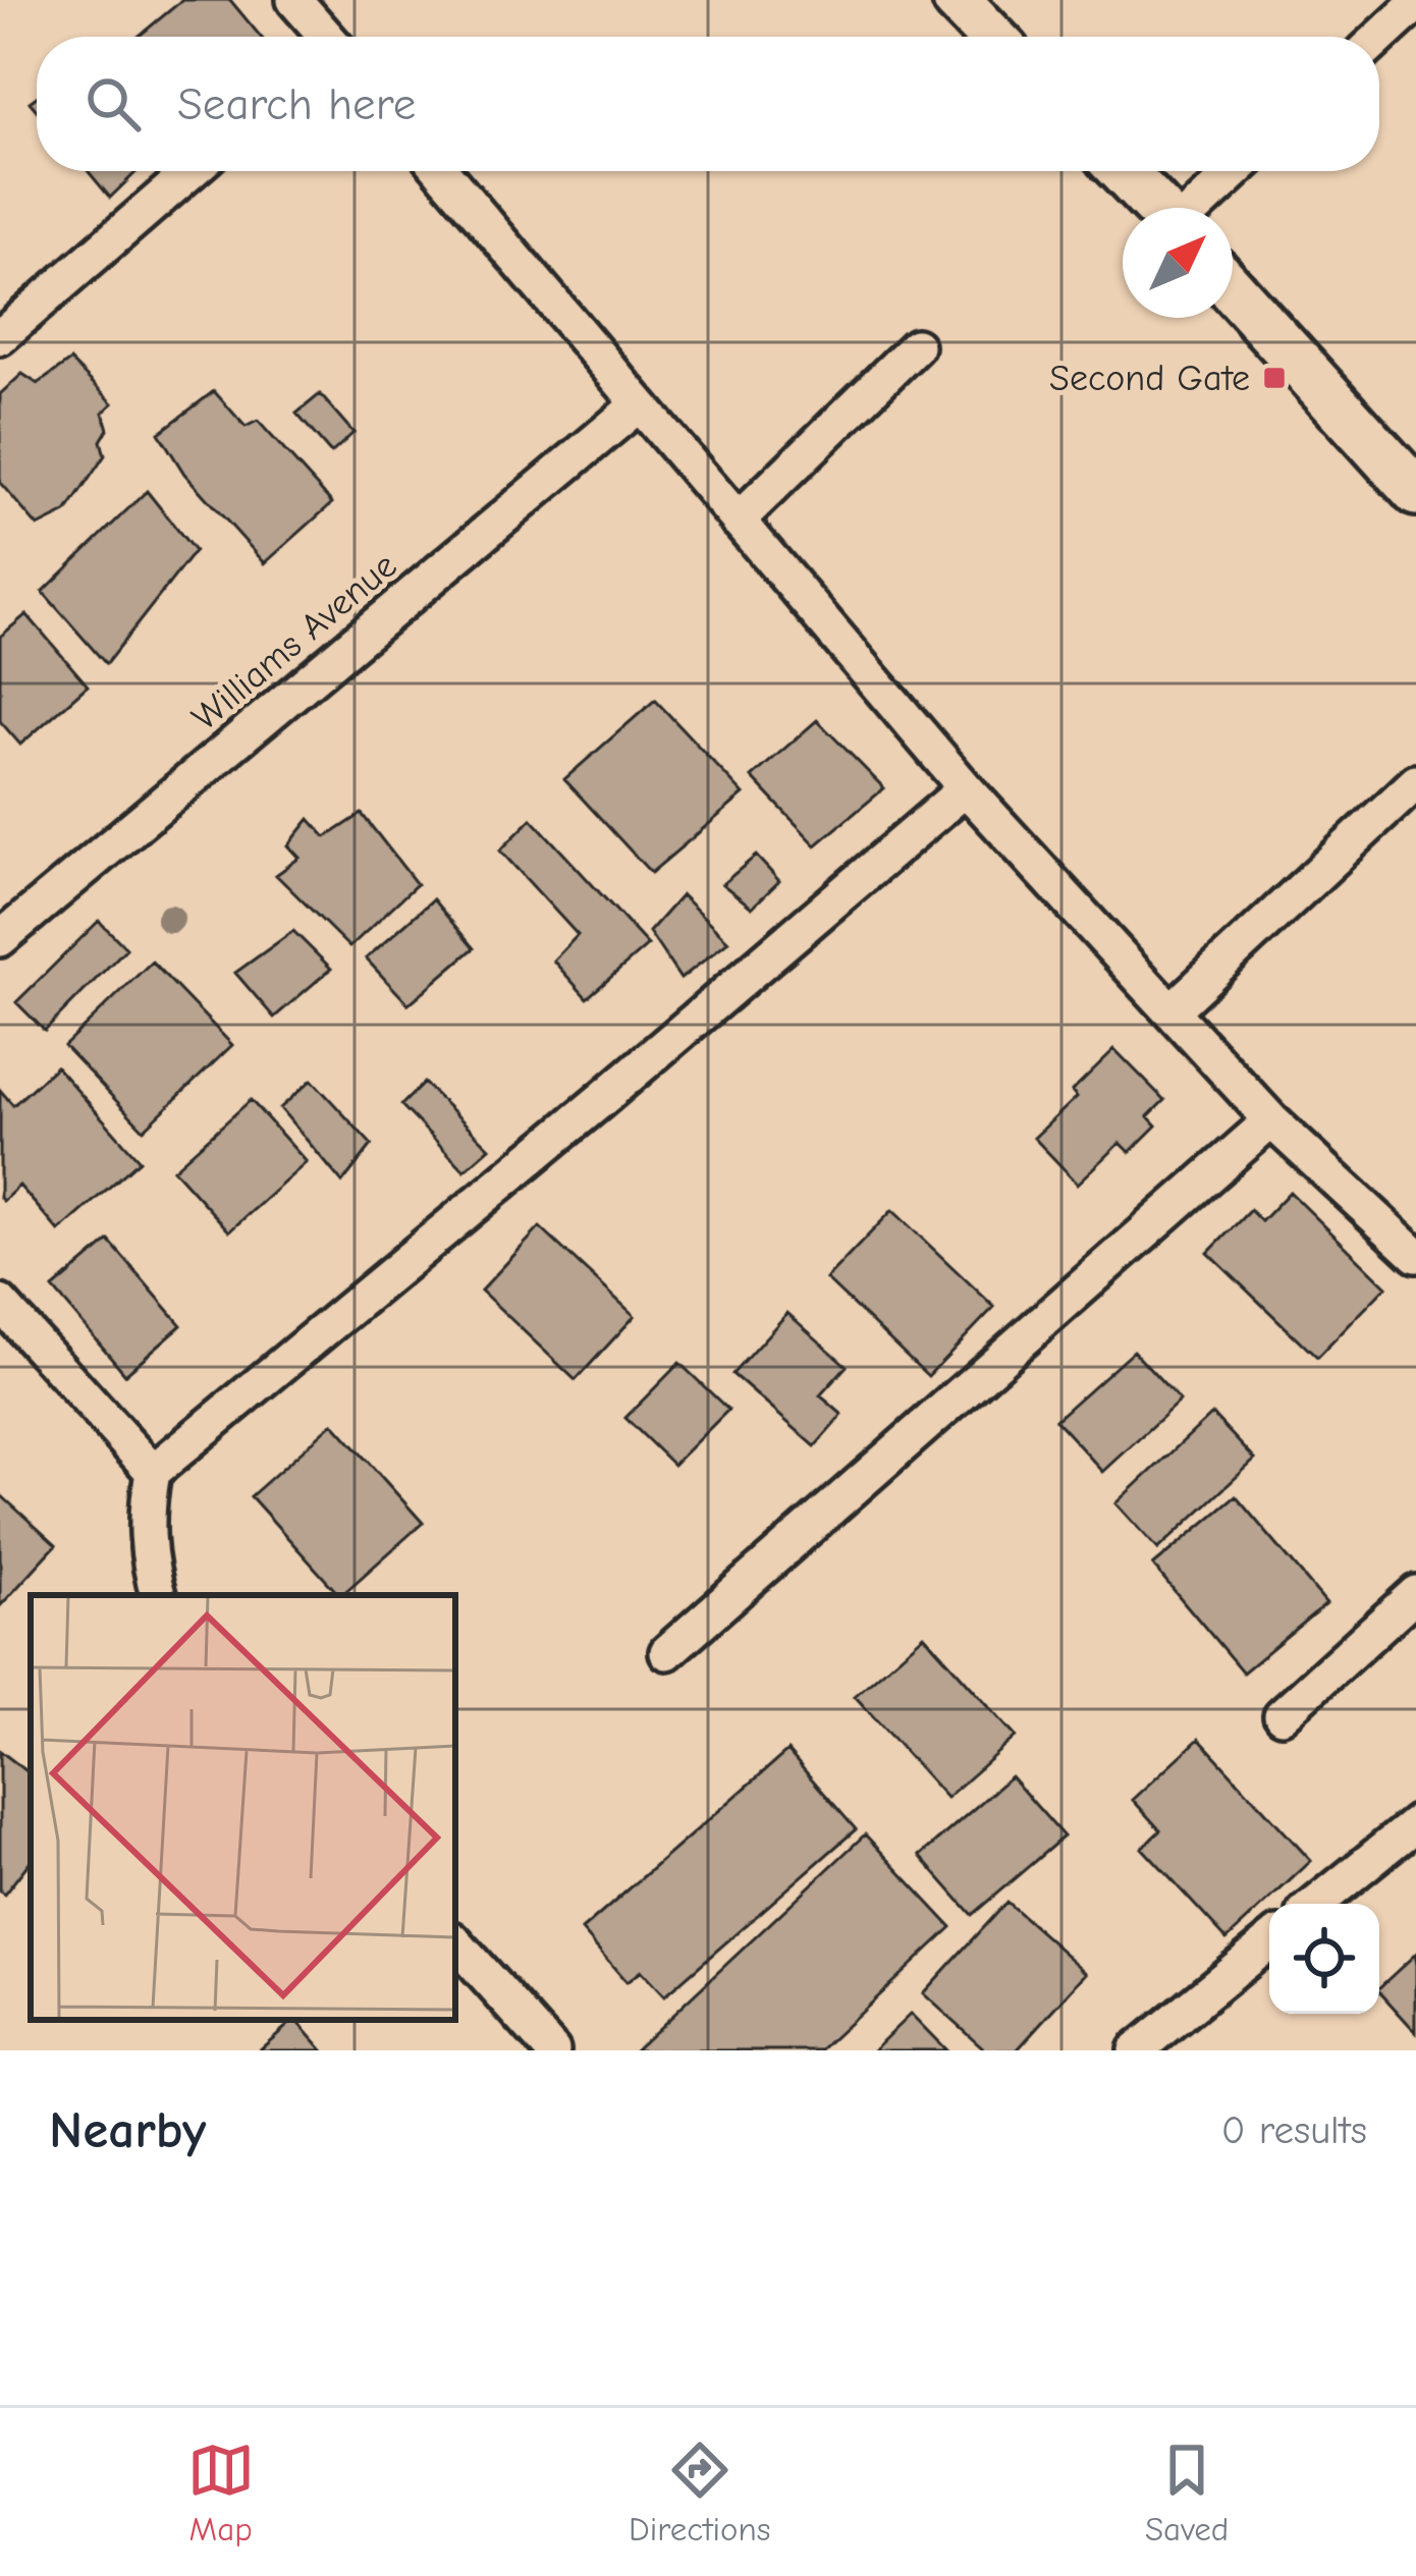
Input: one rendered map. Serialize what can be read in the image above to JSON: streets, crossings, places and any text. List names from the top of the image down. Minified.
{"streets":{"street":["Williams Avenue"]},"places":{"transit":["Second Gate"]},"north":"top right","page":{"search":"Search here","heading":["Nearby","0 results"],"nav":["Map","Directions","Saved"]}}
